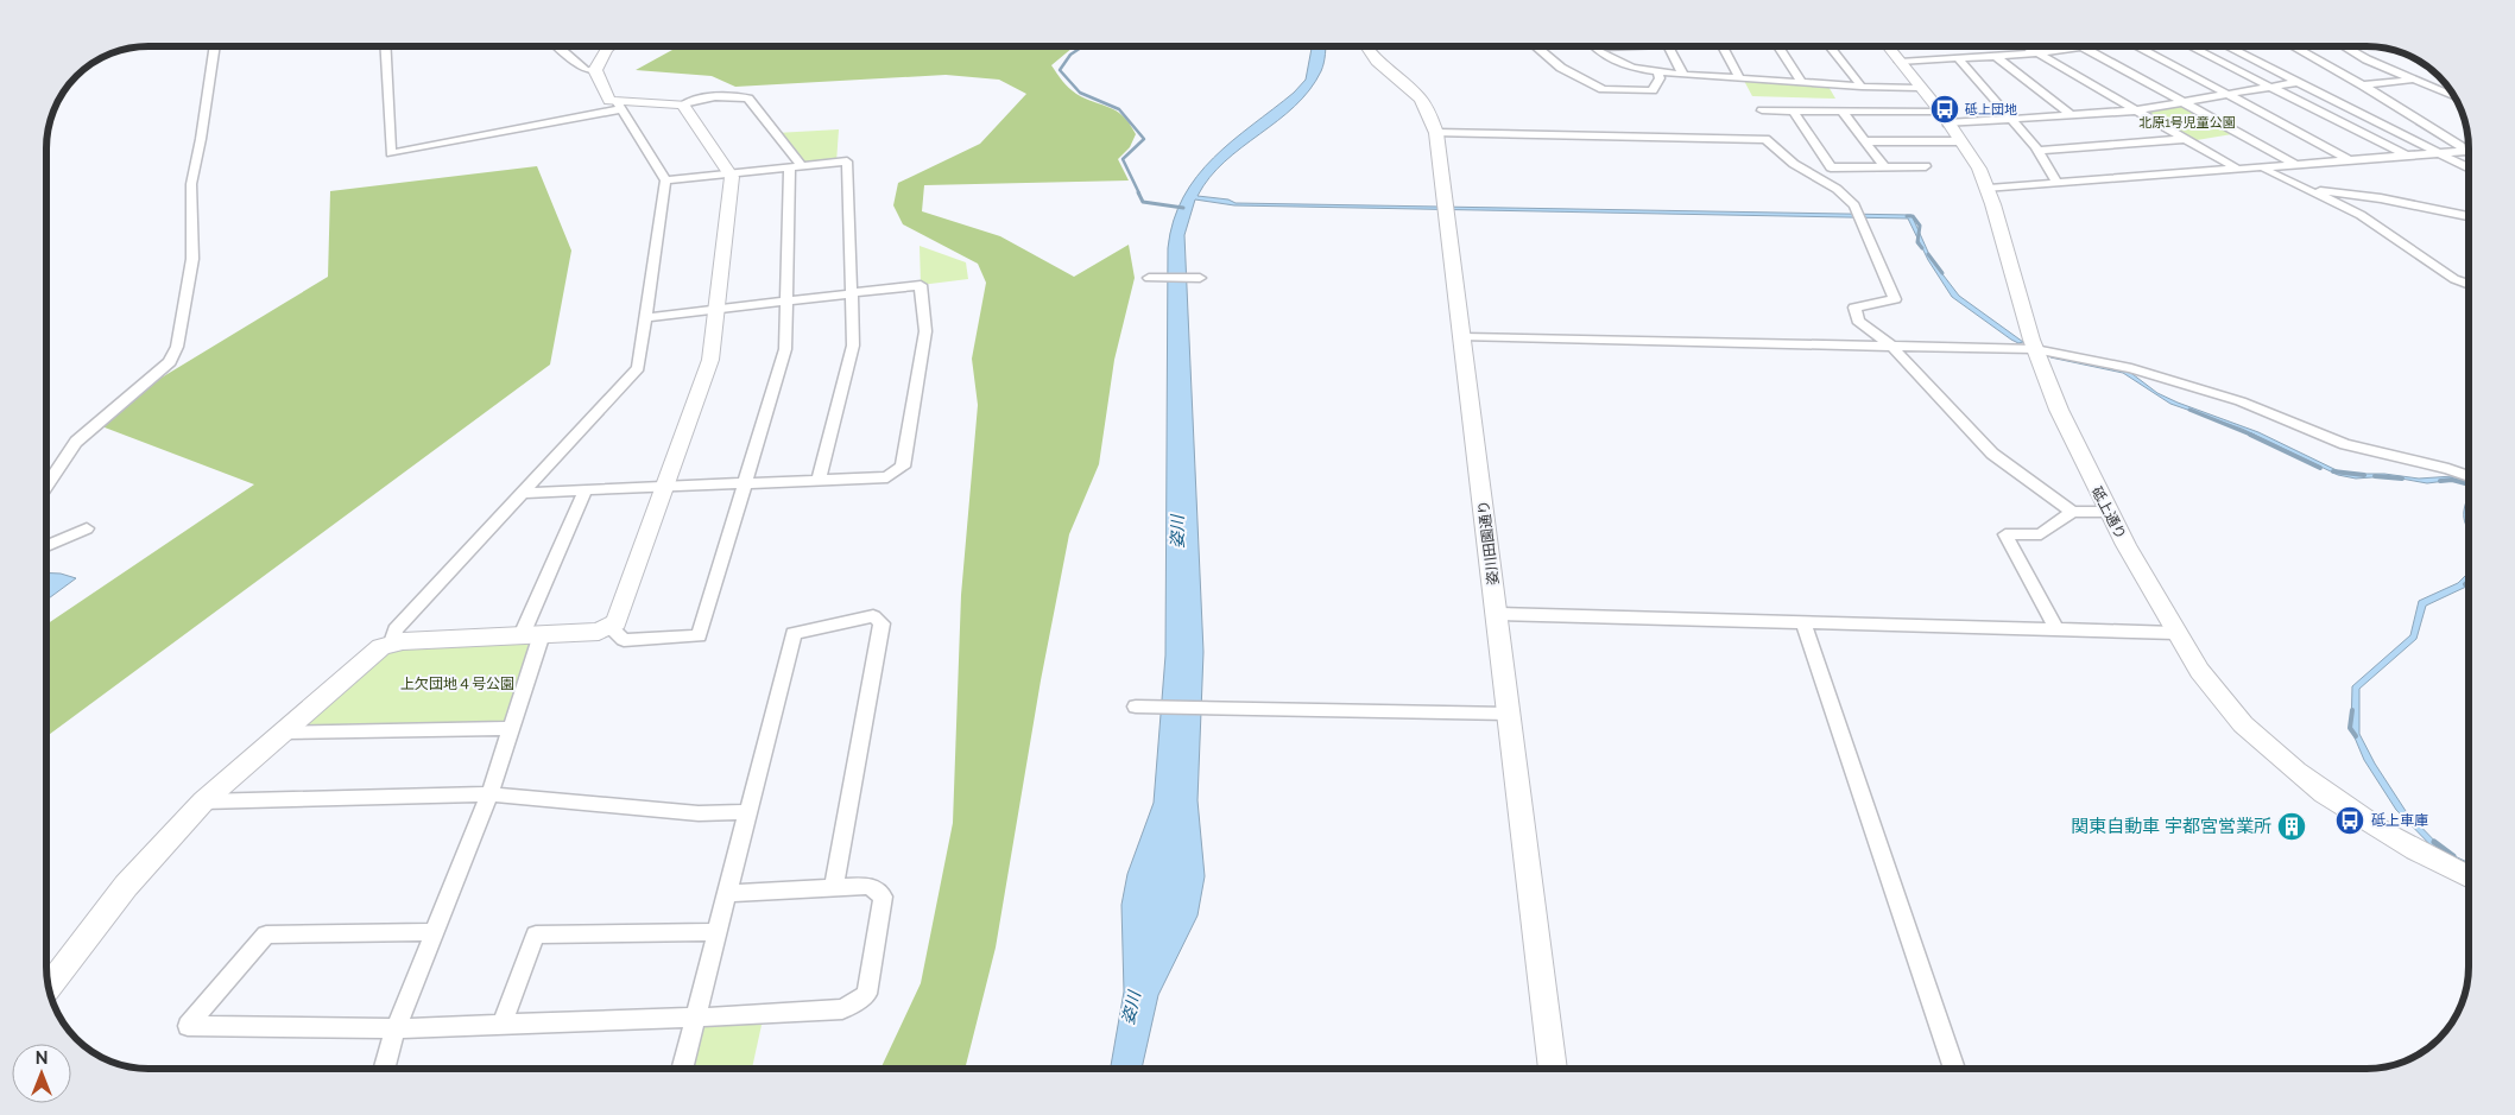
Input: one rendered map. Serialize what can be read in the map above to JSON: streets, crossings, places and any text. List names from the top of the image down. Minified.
{"streets":{"street":["砥上通り","姿川田園通り"]},"water":["姿川"],"parks":["北原1号児童公園","上欠団地４号公園"],"places":{"bus stop":["砥上団地","砥上車庫"],"building":["関東自動車 宇都宮営業所"]},"north":"top"}
